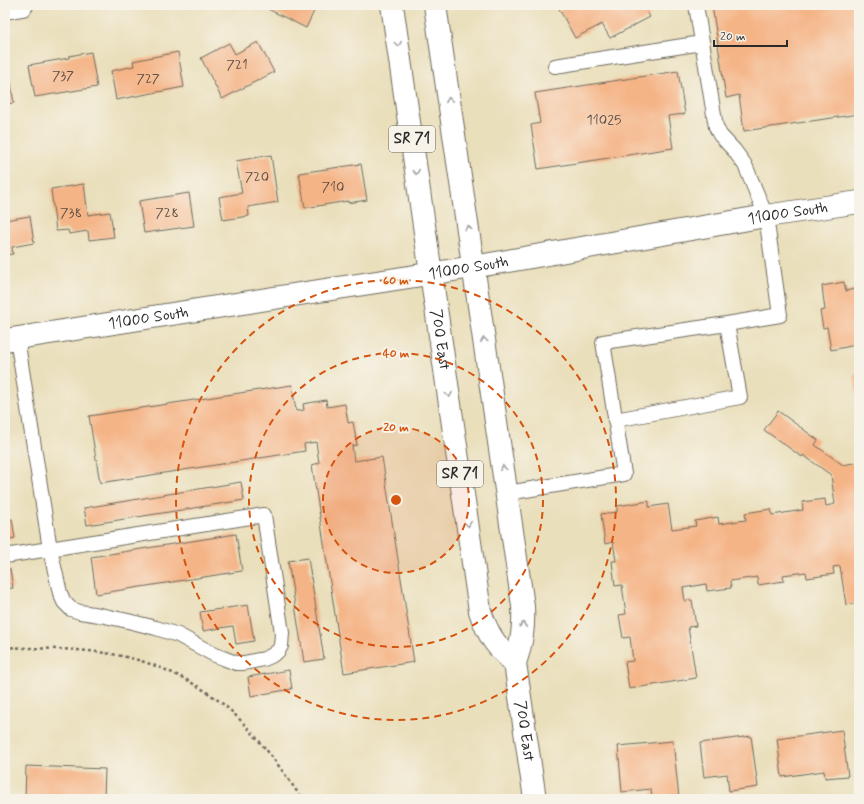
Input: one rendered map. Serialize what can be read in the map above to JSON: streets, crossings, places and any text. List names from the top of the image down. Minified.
{"streets":{"main road":["SR 71","11000 South","700 East"]},"crossings":[["11000 South","700 East"]],"house_numbers":["721","737","727","11025","720","710","738","728"],"scale_bar":"20 m","rings":["60 m","40 m","20 m"]}
